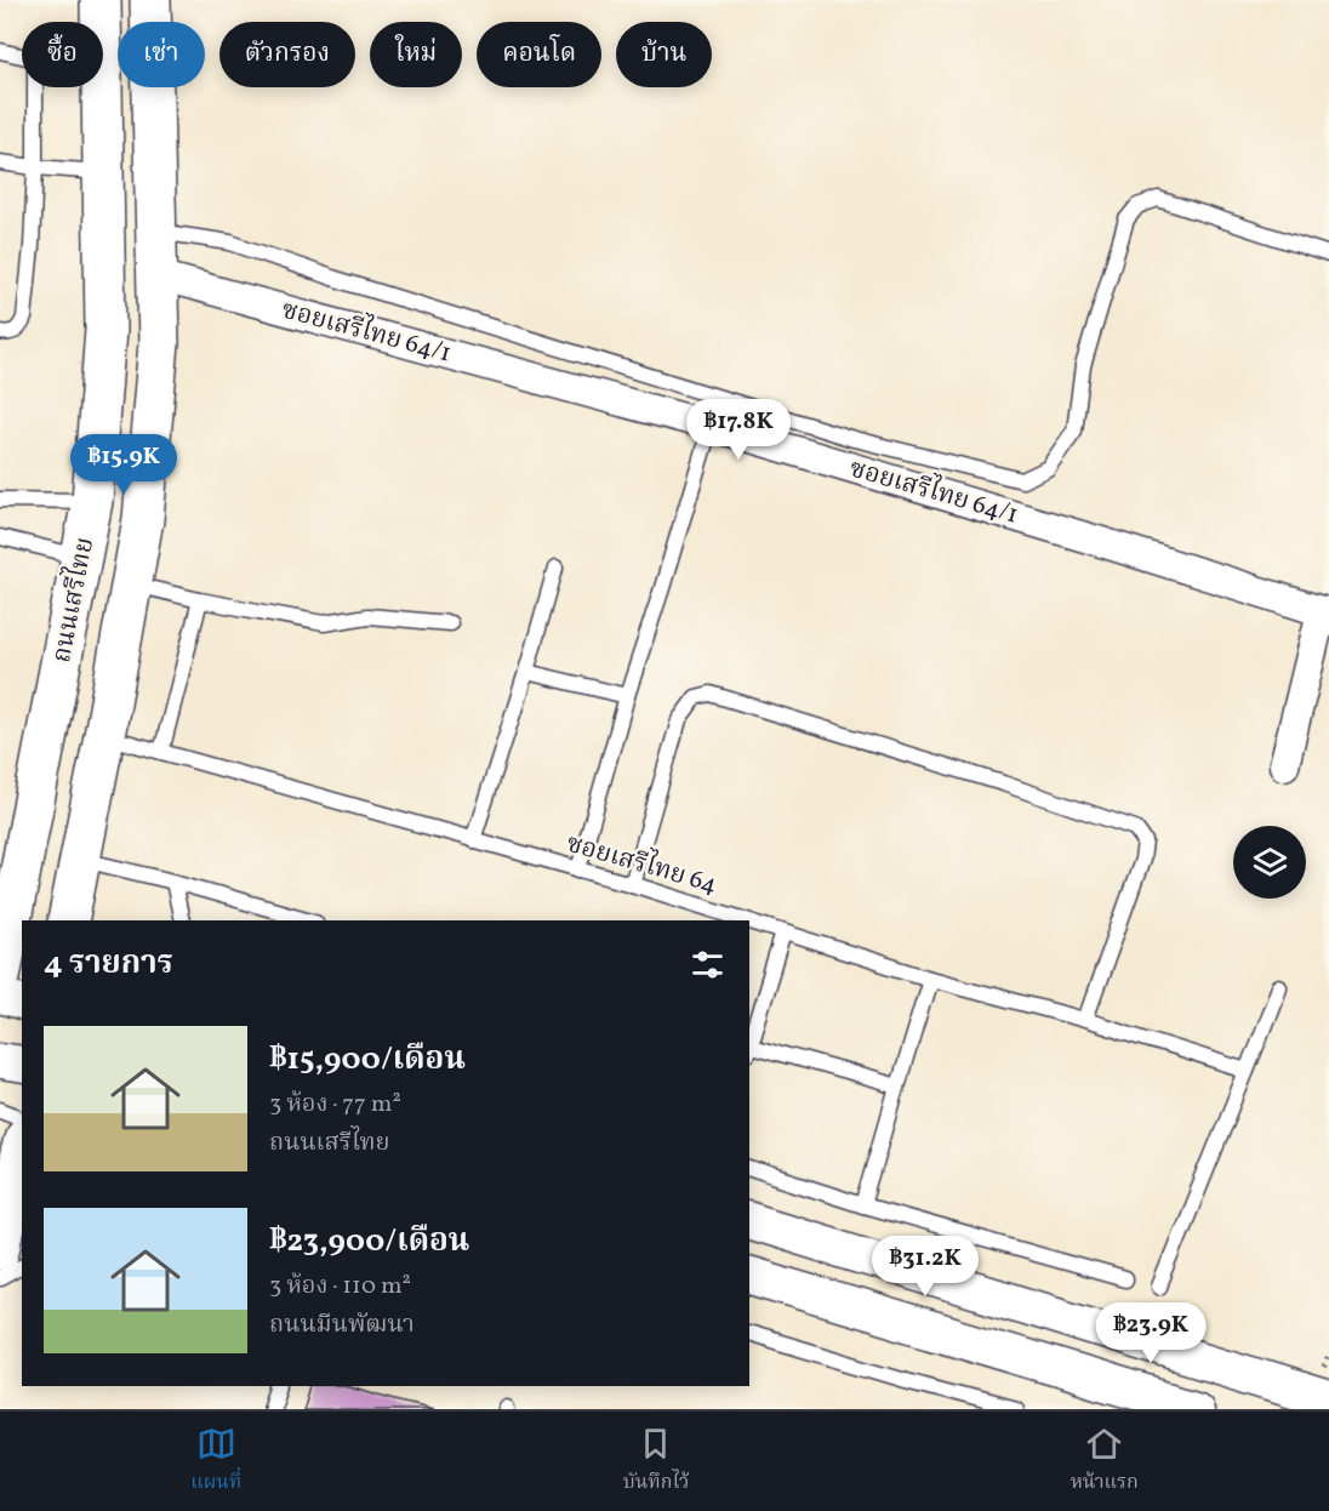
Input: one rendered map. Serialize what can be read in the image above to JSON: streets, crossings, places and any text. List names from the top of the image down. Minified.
{"streets":{"main road":["ถนนเสรีไทย"],"street":["ซอยเสรีไทย 64/1"],"lane":["ซอยเสรีไทย 64"]},"crossings":[["ซอยเสรีไทย 64/1","ถนนเสรีไทย"],["ถนนเสรีไทย","ซอยเสรีไทย 64"]],"page":{"chip":["ซื้อ","เช่า","ตัวกรอง","ใหม่","คอนโด","บ้าน"],"price":["฿17.8K","฿15.9K","฿31.2K","฿23.9K"],"heading":"4 รายการ","list":[{"name":"฿15,900/เดือน","note":"3 ห้อง · 77 m² · ถนนเสรีไทย"},{"name":"฿23,900/เดือน","note":"3 ห้อง · 110 m² · ถนนมีนพัฒนา"}],"tabs":["แผนที่","บันทึกไว้","หน้าแรก"]}}
